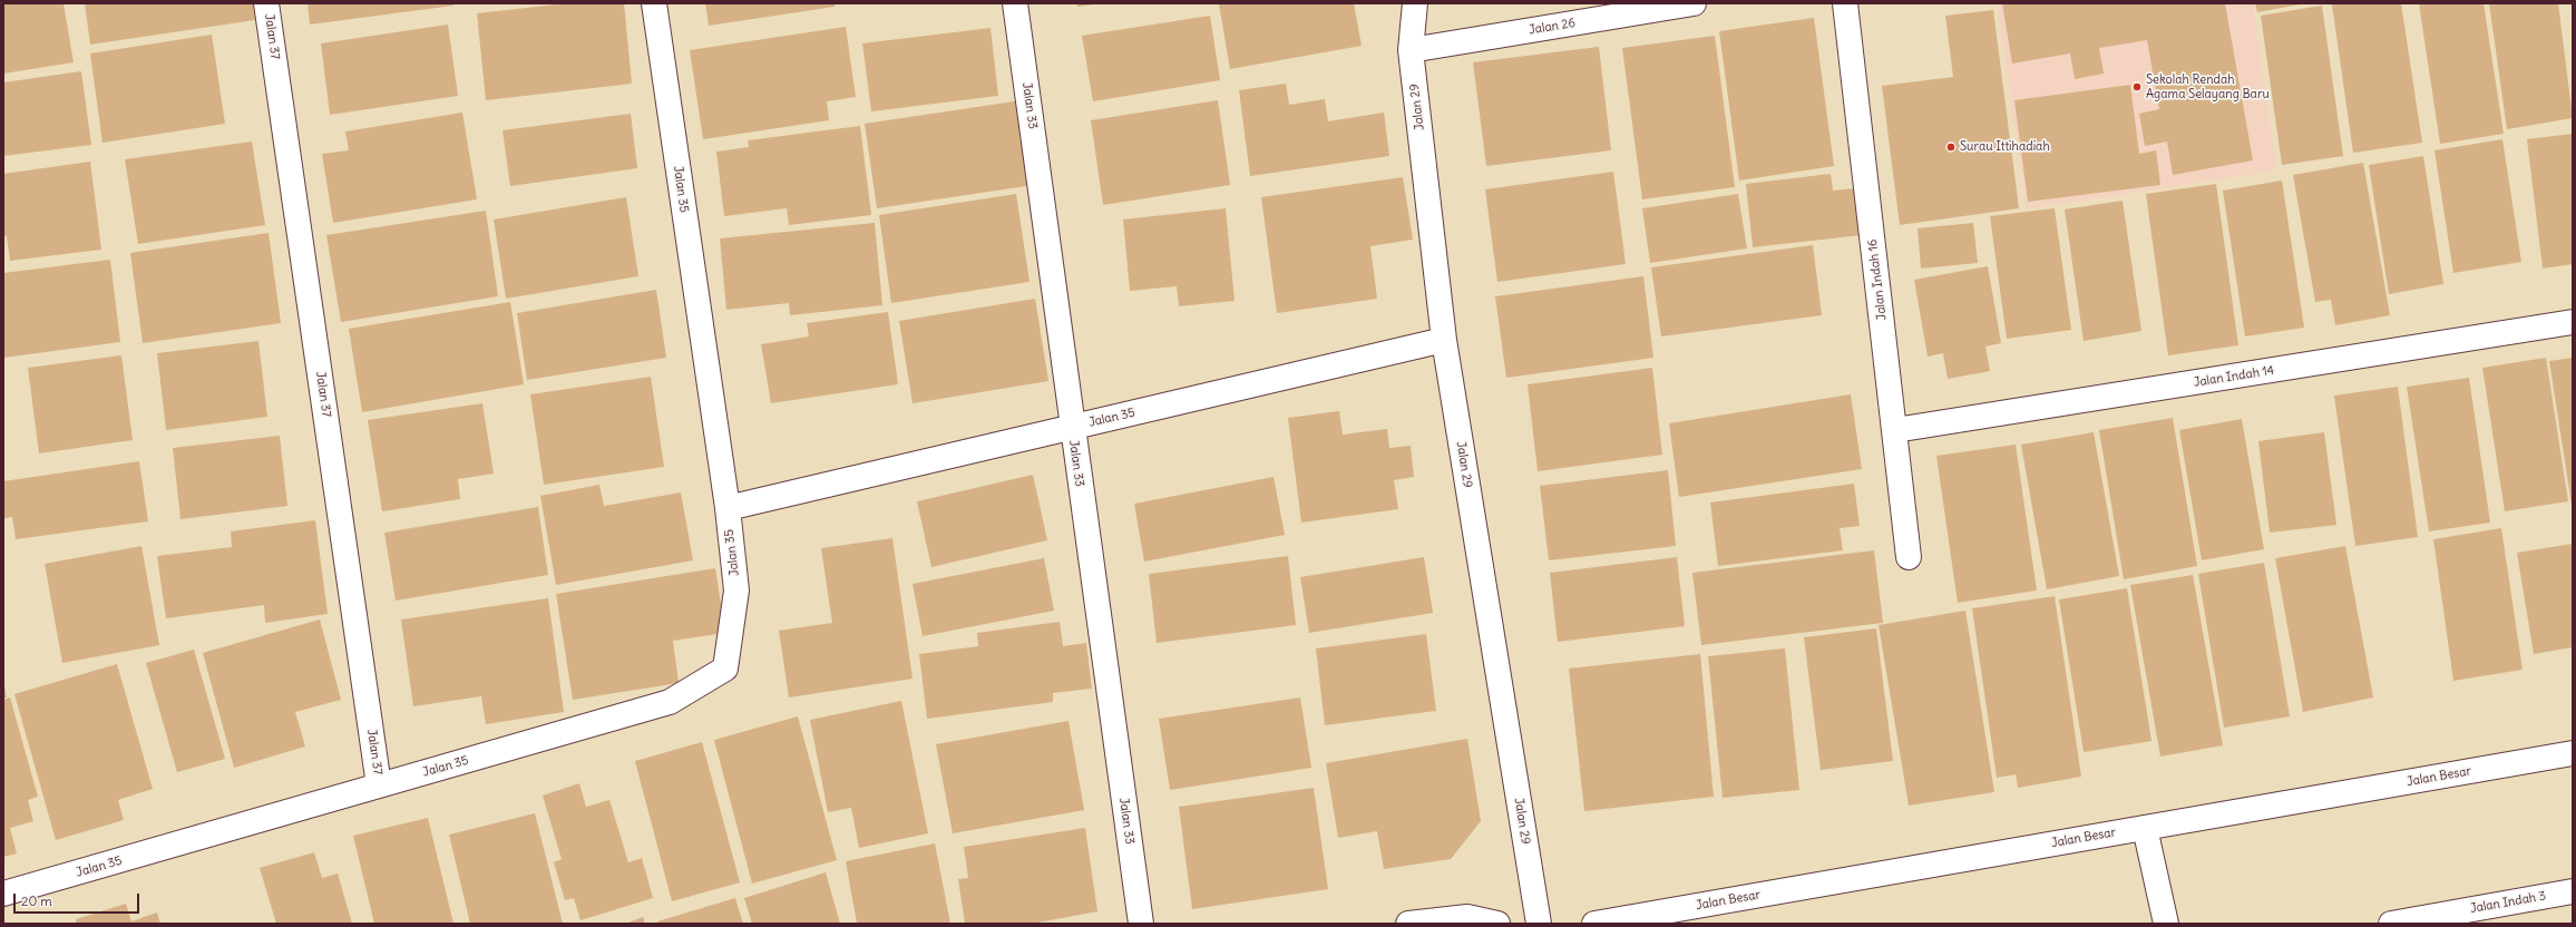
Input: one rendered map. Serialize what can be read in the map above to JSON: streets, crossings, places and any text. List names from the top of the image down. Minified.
{"streets":{"street":["Jalan 26","Jalan 37","Jalan 33","Jalan 29","Jalan 35","Jalan Indah 16","Jalan Indah 14","Jalan Besar","Jalan Indah 3"]},"crossings":[["Jalan 26","Jalan 29"],["Jalan 37","Jalan 35"],["Jalan 33","Jalan 35"],["Jalan 29","Jalan 35"],["Jalan Indah 16","Jalan Indah 14"]],"places":["Sekolah Rendah Agama Selayang Baru","Surau Ittihadiah"],"scale_bar":"20 m"}
